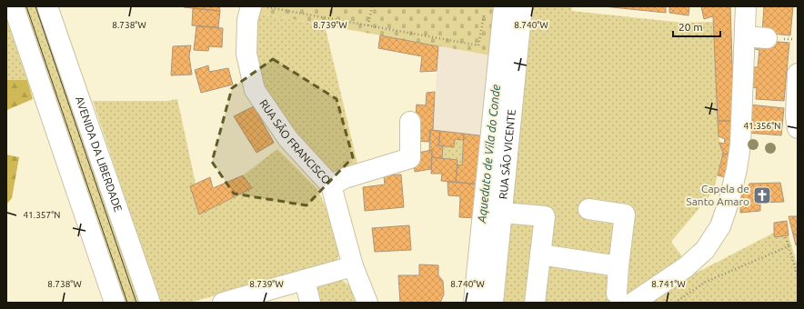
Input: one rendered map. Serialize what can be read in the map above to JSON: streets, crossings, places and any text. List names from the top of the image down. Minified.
{"streets":{"street":["RUA SÃO FRANCISCO","AVENIDA DA LIBERDADE","RUA SÃO VICENTE"]},"water":["Aqueduto de Vila do Conde"],"places":{"church":["Capela de Santo Amaro"]},"scale_bar":"20 m","coordinates":["8.739°W","8.740°W","8.738°W","41.356°N","41.357°N","8.741°W"]}
